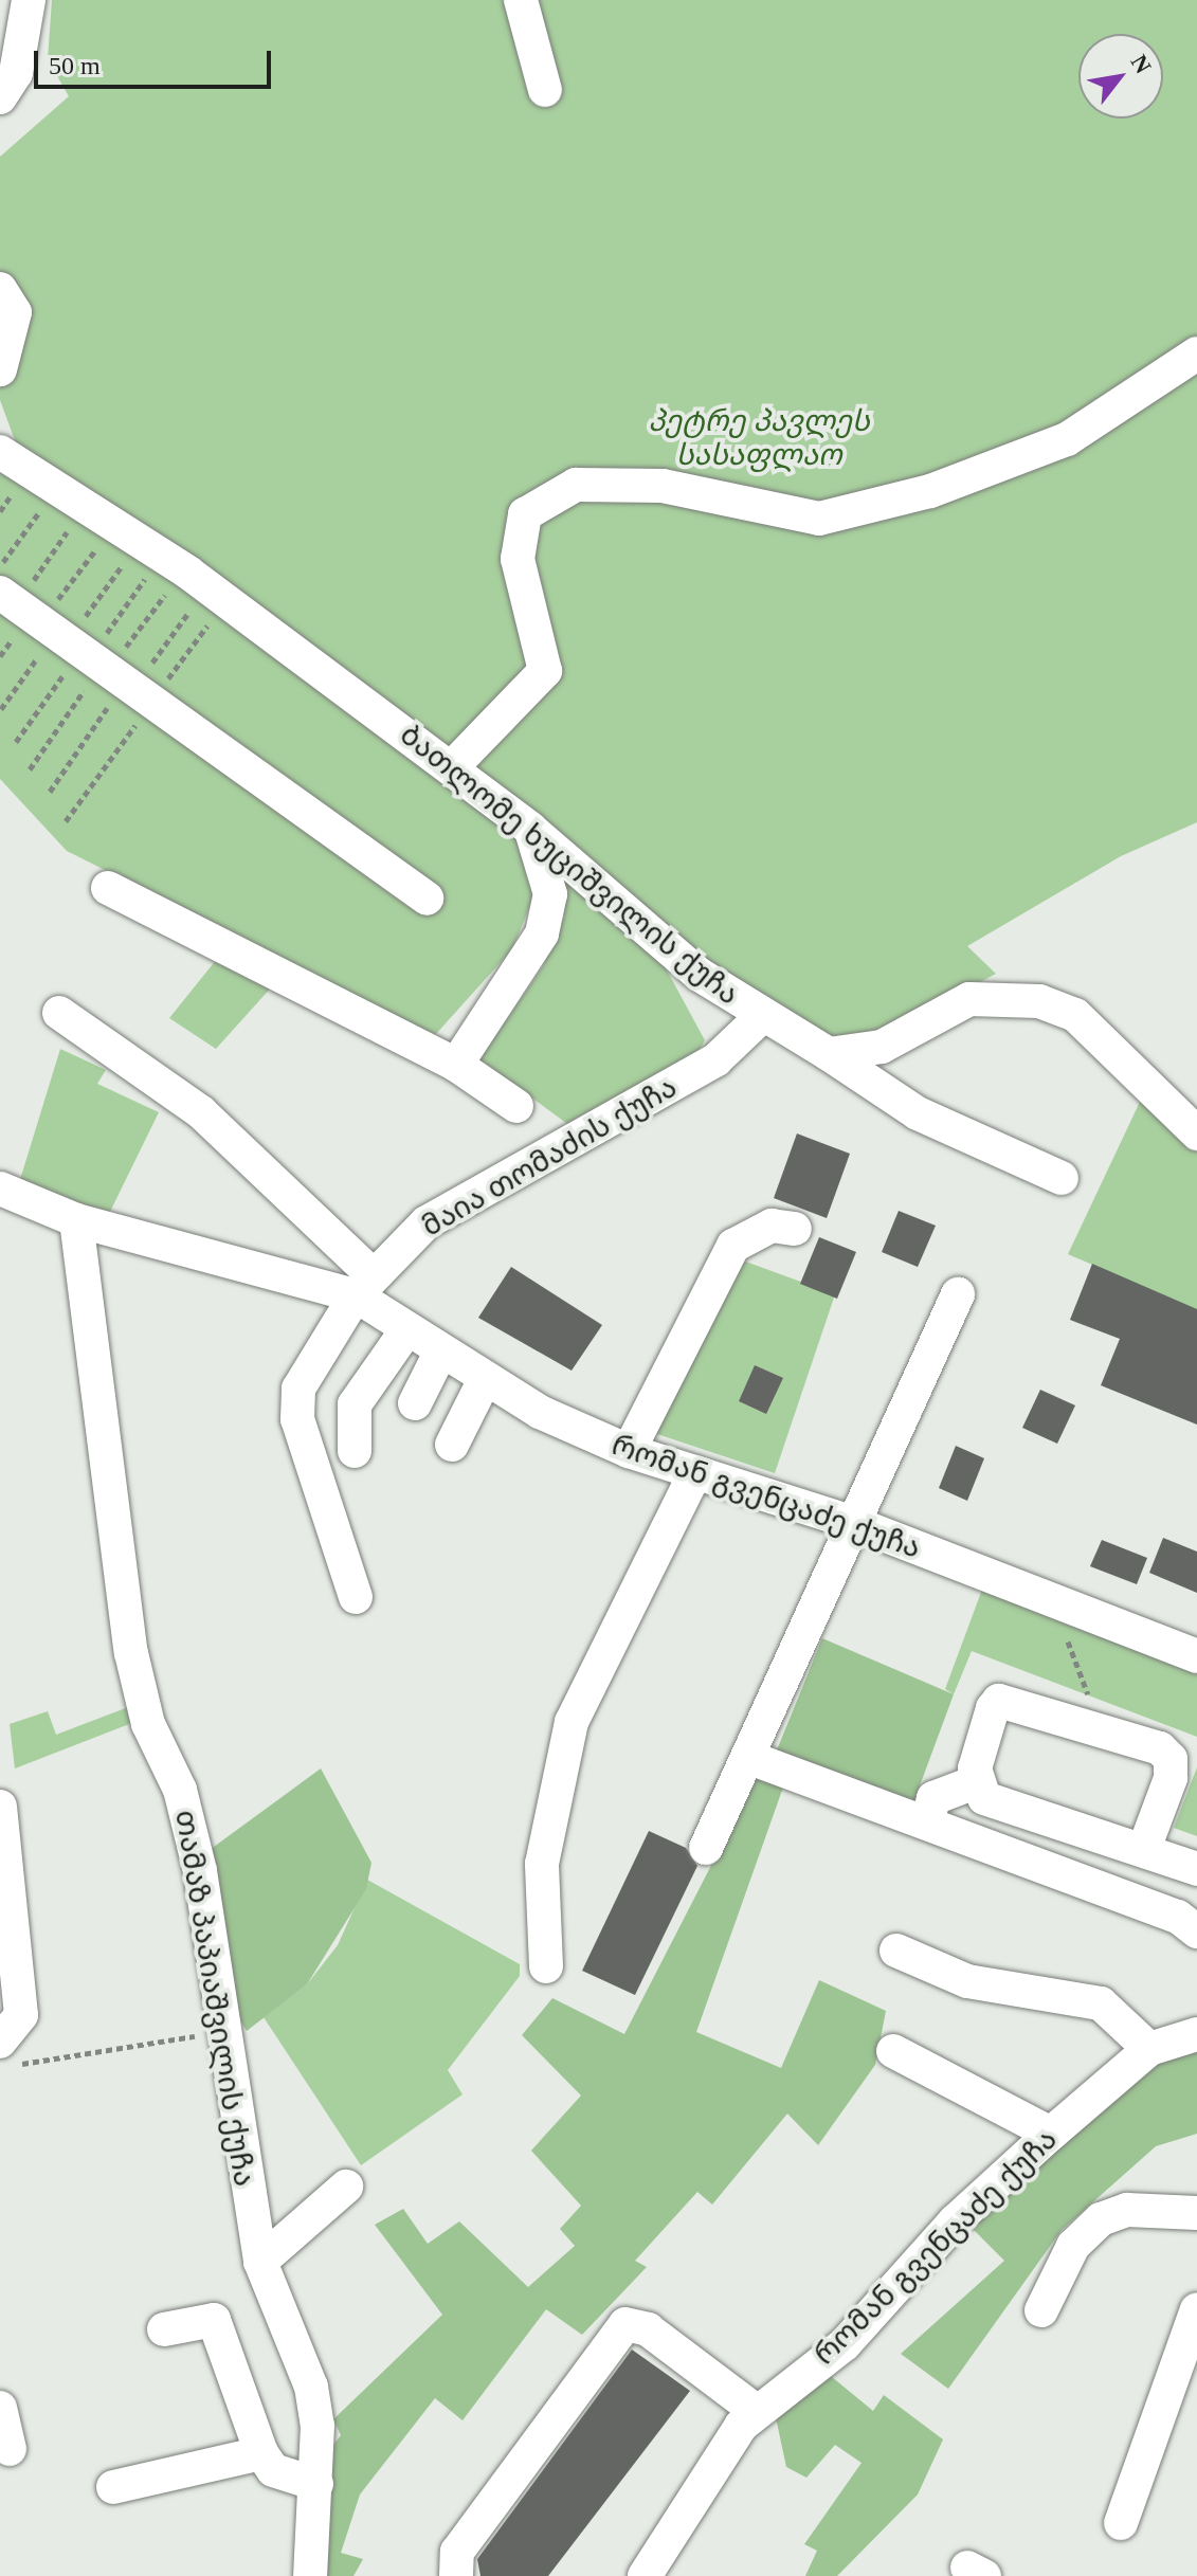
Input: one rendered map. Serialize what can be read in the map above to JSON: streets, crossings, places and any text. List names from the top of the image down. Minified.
{"streets":{"street":["ბათლომე ხუციშვილის ქუჩა","მაია თომაძის ქუჩა","რომან გვენცაძე ქუჩა","თამაზ პაპიაშვილის ქუჩა"]},"crossings":[["ბათლომე ხუციშვილის ქუჩა","მაია თომაძის ქუჩა"],["მაია თომაძის ქუჩა","რომან გვენცაძე ქუჩა"]],"parks":["პეტრე პავლეს სასაფლაო"],"scale_bar":"50 m","north":"top right"}
